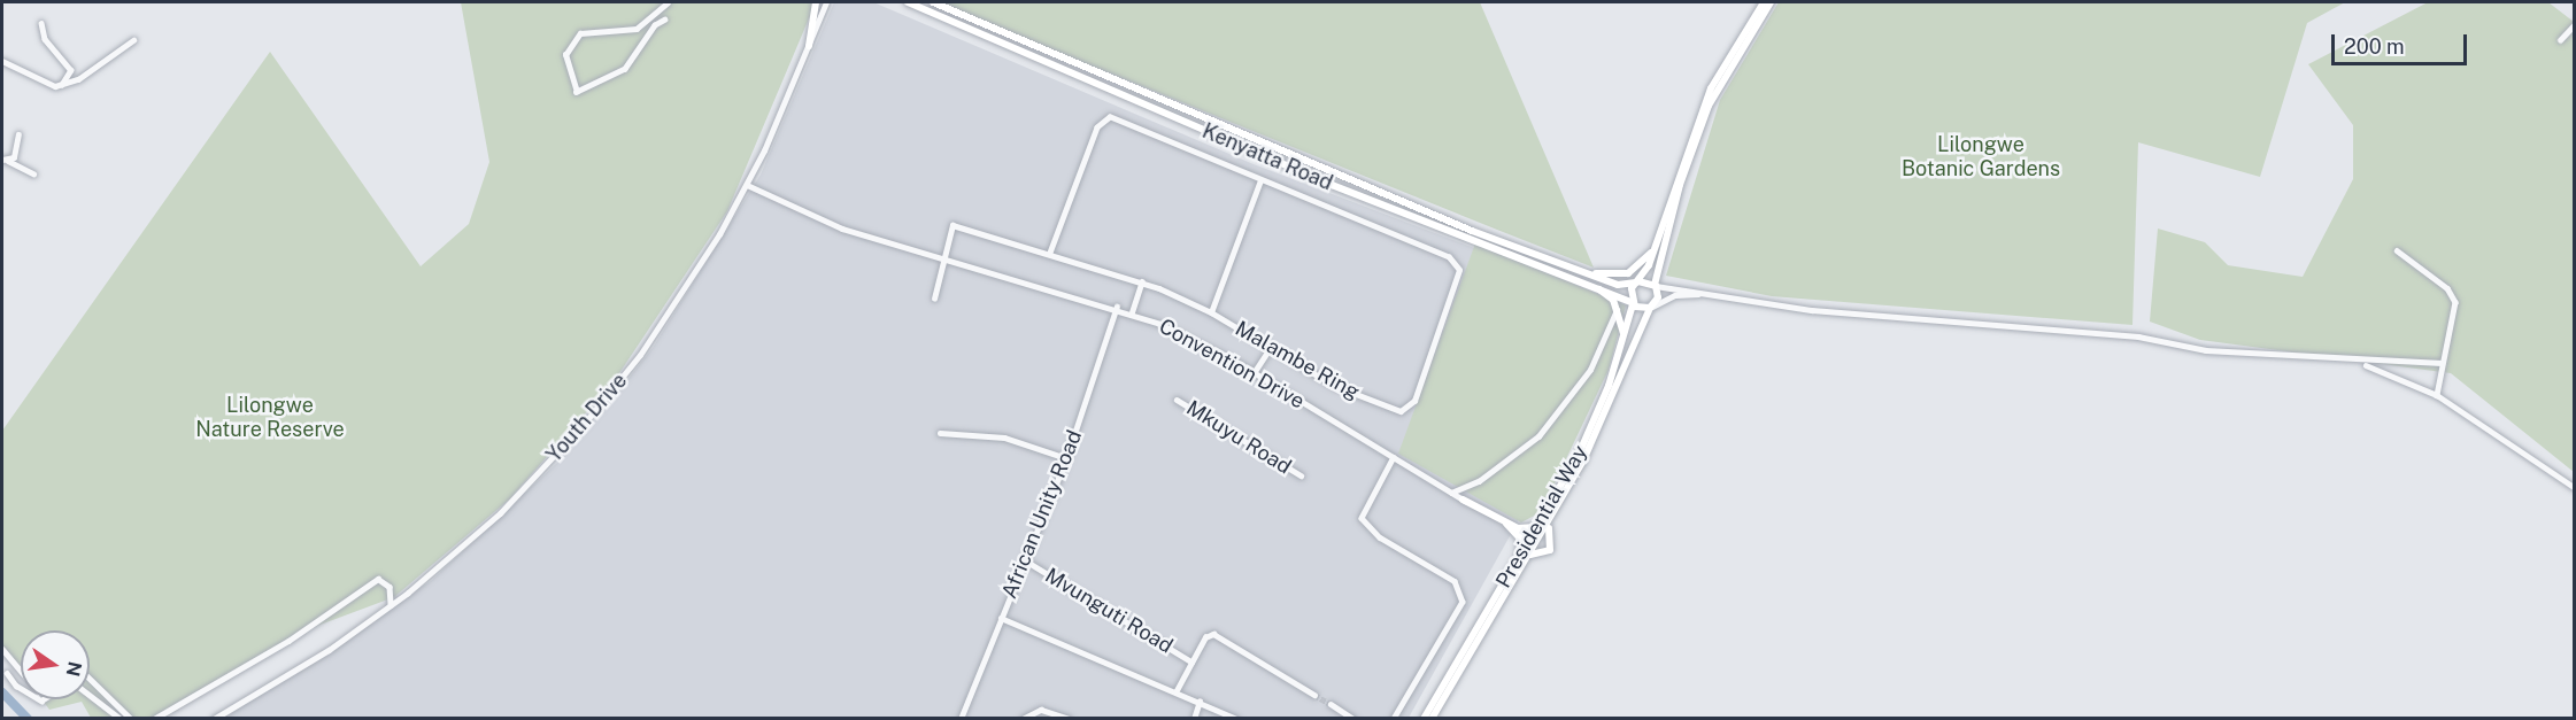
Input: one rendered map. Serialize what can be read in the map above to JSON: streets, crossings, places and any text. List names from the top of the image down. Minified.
{"streets":{"main road":["Kenyatta Road","Presidential Way"],"street":["Malambe Ring","Convention Drive","Youth Drive","Mkuyu Road","African Unity Road","Mvunguti Road"]},"crossings":[["Kenyatta Road","Presidential Way"],["Malambe Ring","Convention Drive"],["Convention Drive","Youth Drive"],["Convention Drive","African Unity Road"],["Convention Drive","Presidential Way"],["African Unity Road","Mvunguti Road"]],"parks":["Lilongwe Botanic Gardens","Lilongwe Nature Reserve"],"scale_bar":"200 m","north":"right"}
